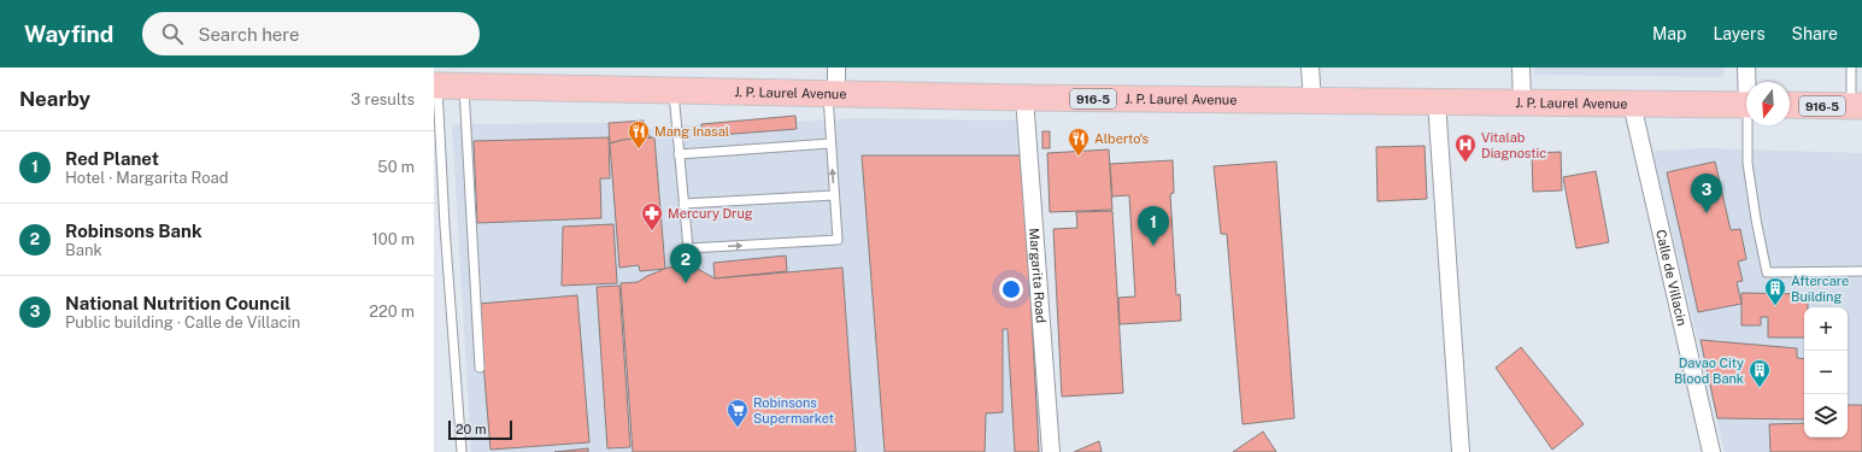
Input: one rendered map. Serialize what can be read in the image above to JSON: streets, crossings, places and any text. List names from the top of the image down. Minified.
{"streets":{"main road":["J. P. Laurel Avenue","916-5"],"street":["Margarita Road","Calle de Villacin"]},"crossings":[["J. P. Laurel Avenue","Margarita Road"],["J. P. Laurel Avenue","Calle de Villacin"]],"places":{"restaurant":["Mang Inasal","Alberto's"],"hospital":["Vitalab Diagnostic"],"pharmacy":["Mercury Drug"],"building":["Aftercare Building","Davao City Blood Bank"],"supermarket":["Robinsons Supermarket"]},"scale_bar":"20 m","north":"bottom","page":{"header":"Wayfind","search":"Search here","nav":["Map","Layers","Share"],"heading":["Nearby","3 results"],"list":[{"mark":"1","name":"Red Planet","note":"Hotel · Margarita Road","value":"50 m"},{"mark":"2","name":"Robinsons Bank","note":"Bank","value":"100 m"},{"mark":"3","name":"National Nutrition Council","note":"Public building · Calle de Villacin","value":"220 m"}],"pins":["3","1","2"],"map_buttons":["+","−"],"scale":"20 m"}}
